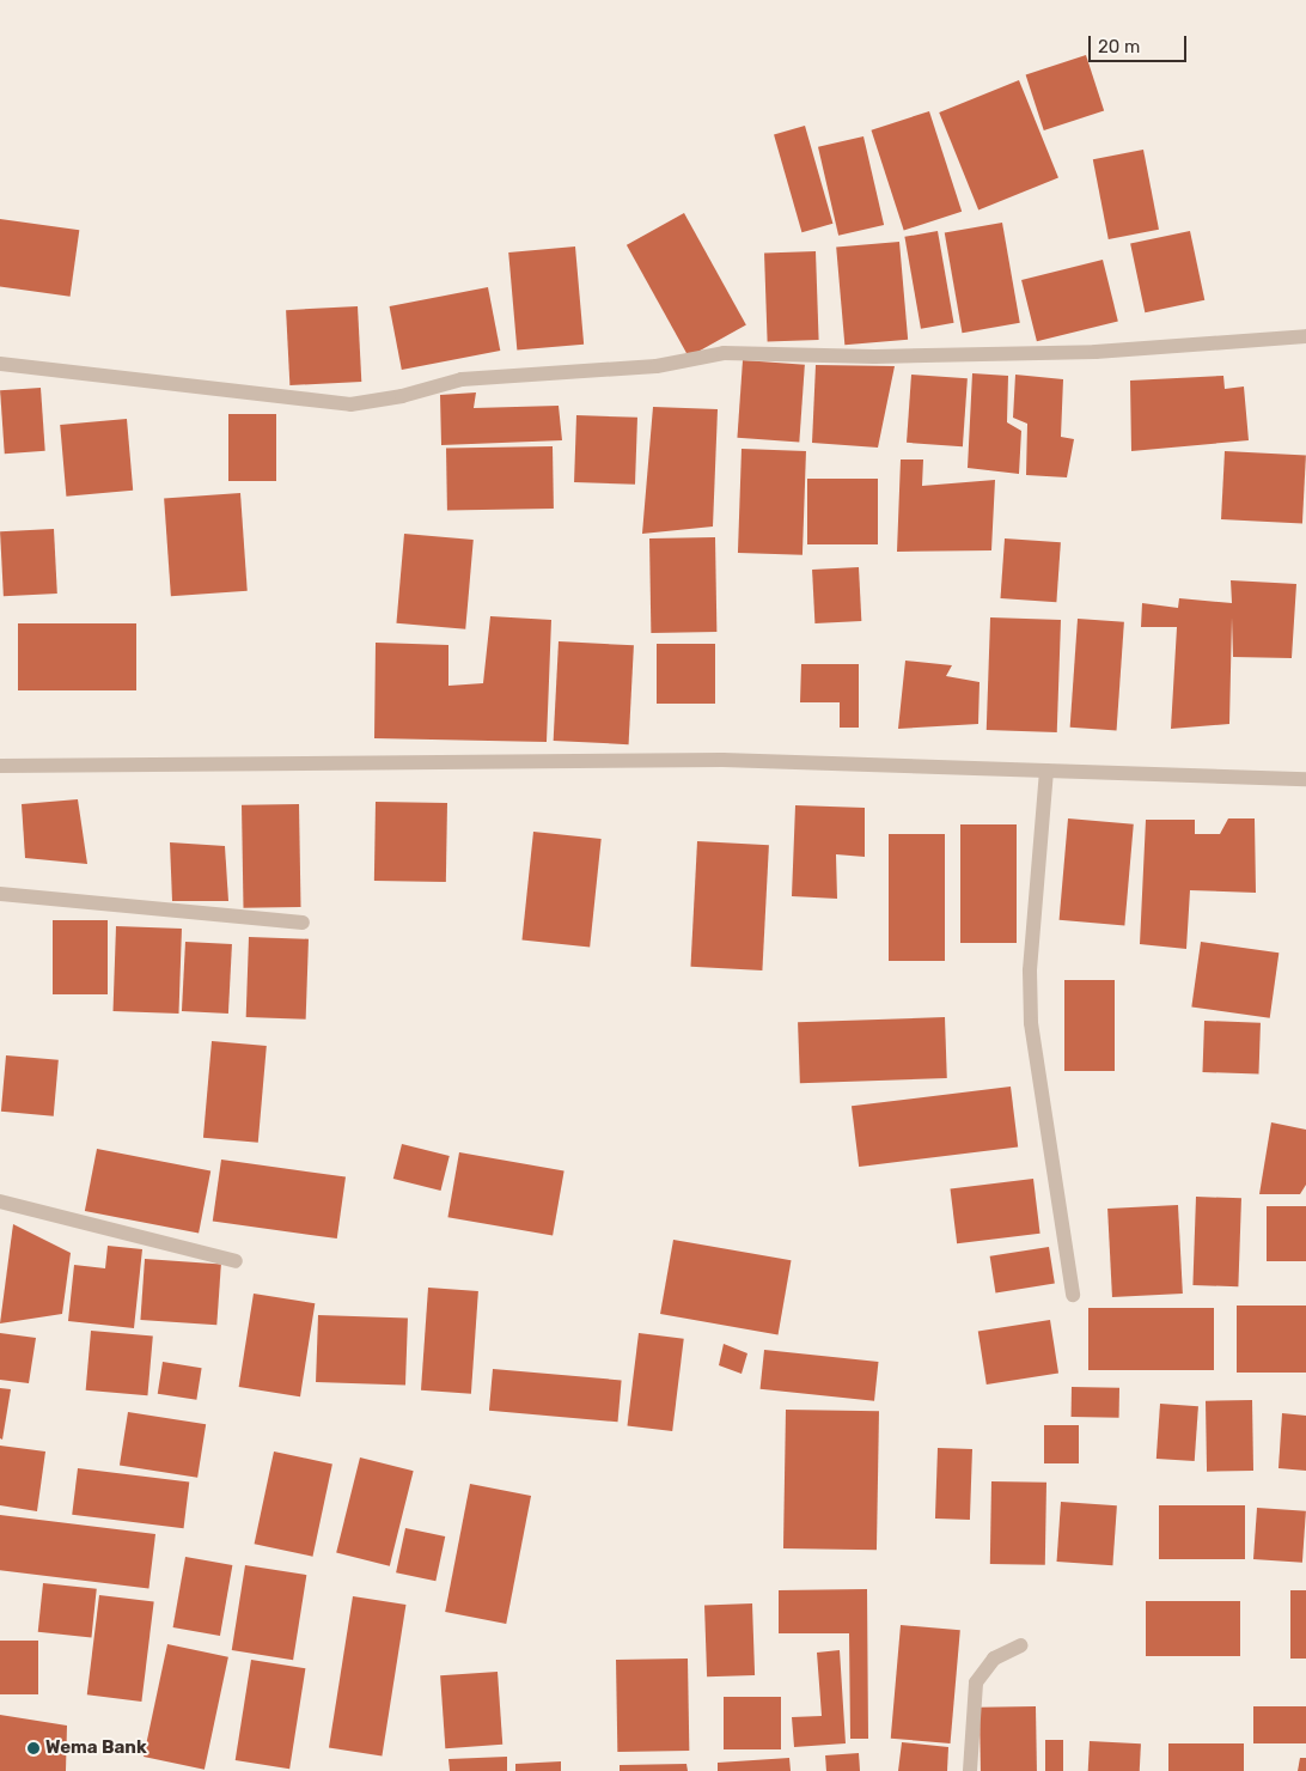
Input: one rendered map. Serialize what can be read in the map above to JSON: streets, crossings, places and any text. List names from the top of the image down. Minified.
{"places":["Wema Bank"],"scale_bar":"20 m"}
